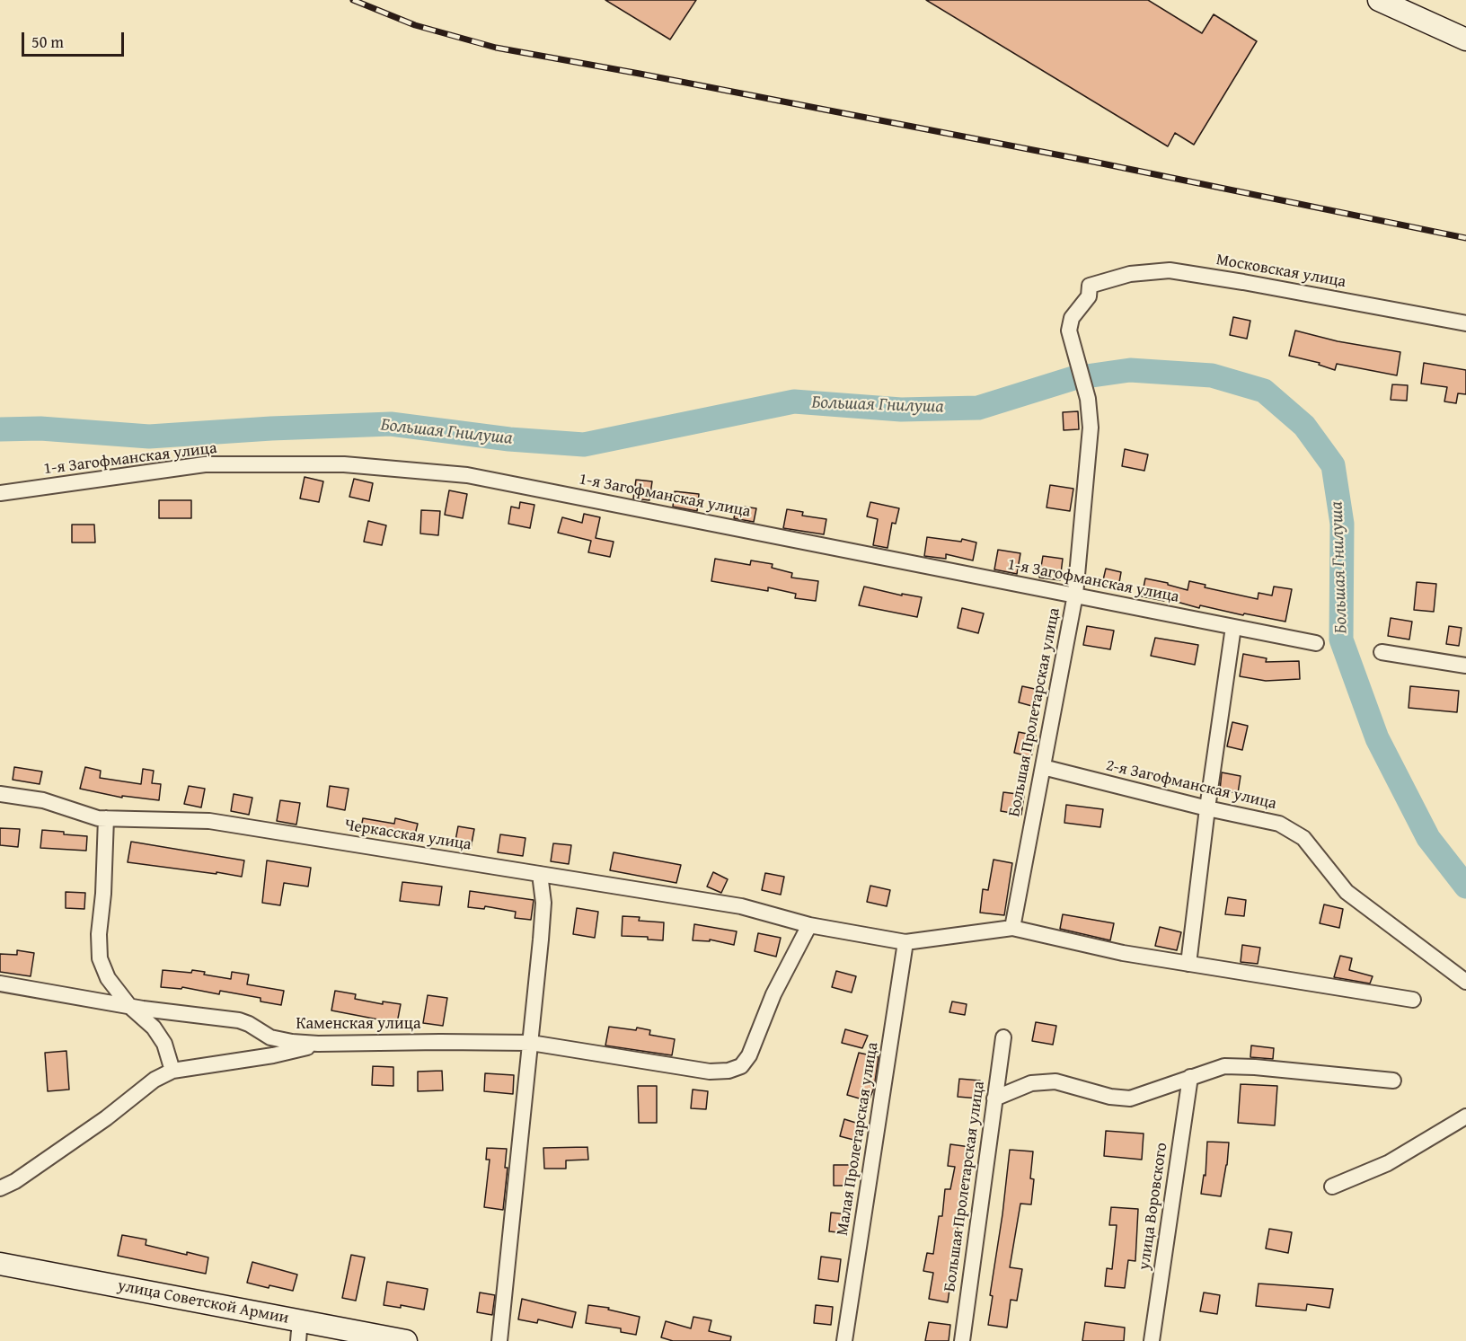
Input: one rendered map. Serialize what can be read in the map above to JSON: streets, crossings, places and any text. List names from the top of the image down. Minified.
{"streets":{"main road":["улица Советской Армии"],"street":["Московская улица","1-я Загофманская улица","Большая Пролетарская улица","2-я Загофманская улица","Черкасская улица","Каменская улица","Малая Пролетарская улица","улица Воровского"]},"crossings":[["Московская улица","Большая Пролетарская улица"],["1-я Загофманская улица","Большая Пролетарская улица"],["Большая Пролетарская улица","2-я Загофманская улица"],["Черкасская улица","Каменская улица"]],"water":["Большая Гнилуша"],"scale_bar":"50 m"}
